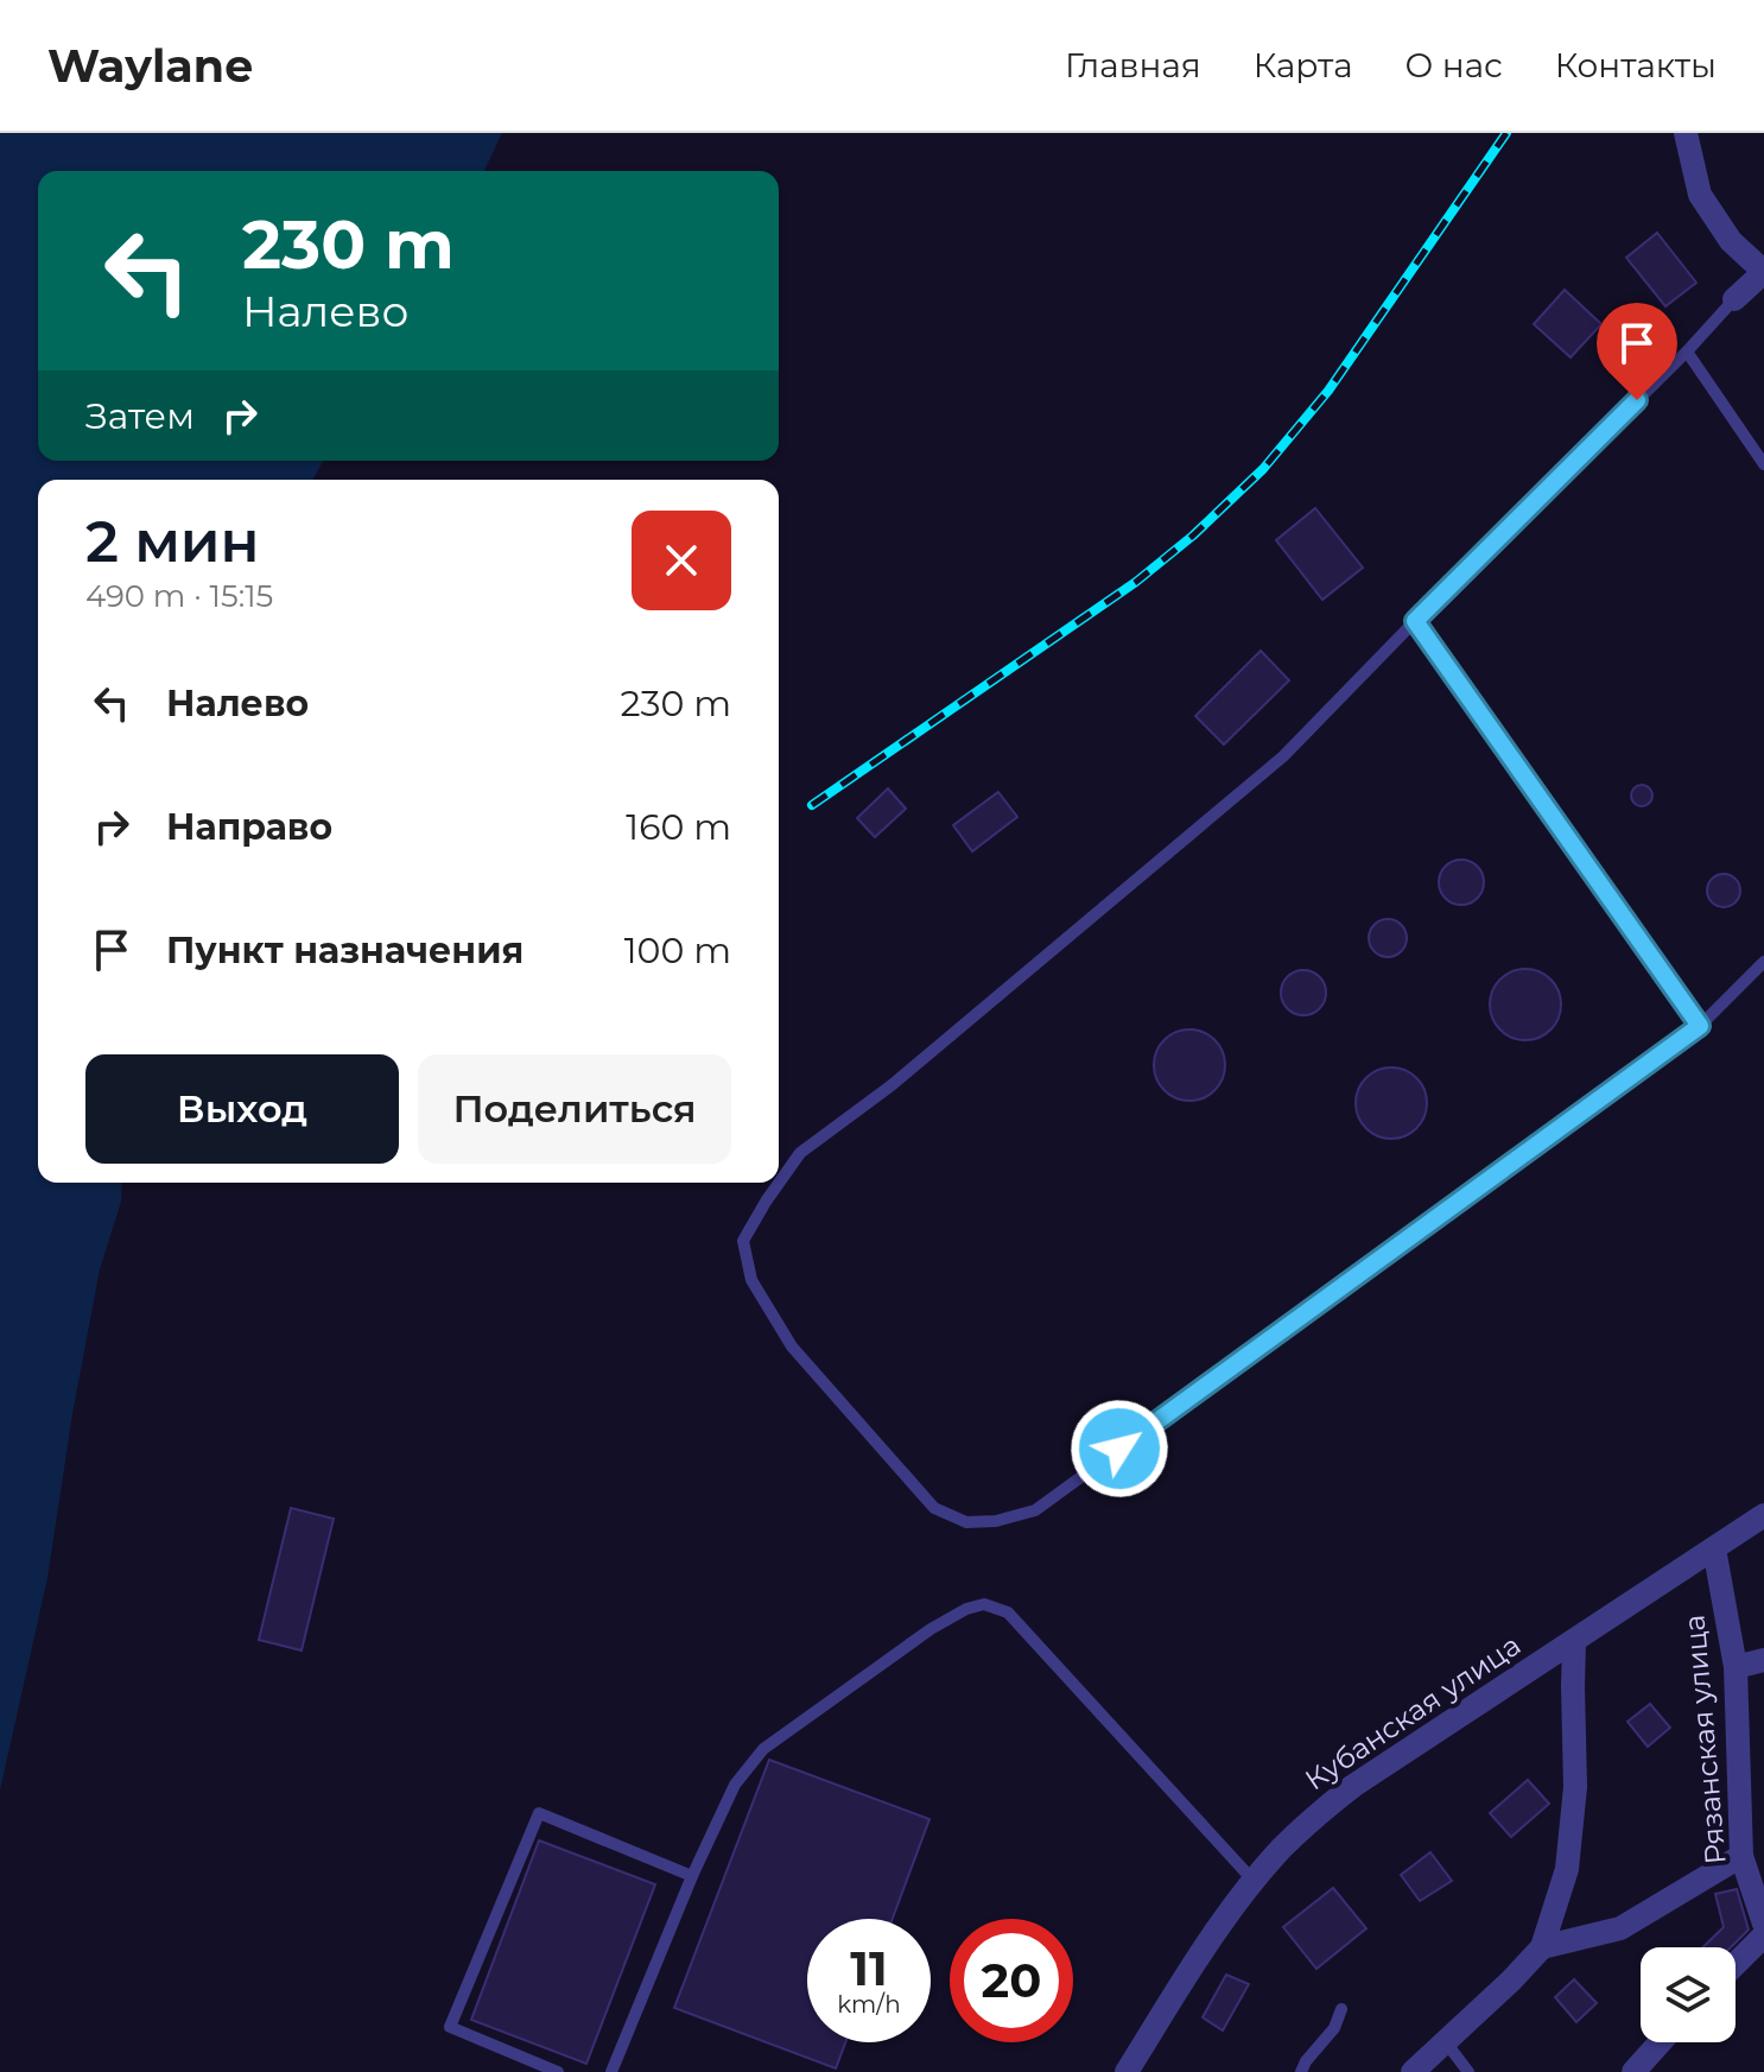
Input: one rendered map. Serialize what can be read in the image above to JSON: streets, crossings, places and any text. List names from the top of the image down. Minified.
{"streets":{"street":["Кубанская улица","Рязанская улица"]},"crossings":[["Кубанская улица","Рязанская улица"]],"page":{"header":"Waylane","nav":["Главная","Карта","О нас","Контакты"],"turn":["230 m","Налево"],"then":"Затем","heading":["2 мин","490 m · 15:15"],"list":[{"name":"Налево","value":"230 m"},{"name":"Направо","value":"160 m"},{"name":"Пункт назначения","value":"100 m"}],"buttons":["Выход","Поделиться"],"speed":"11 km/h","limit":"20"}}
